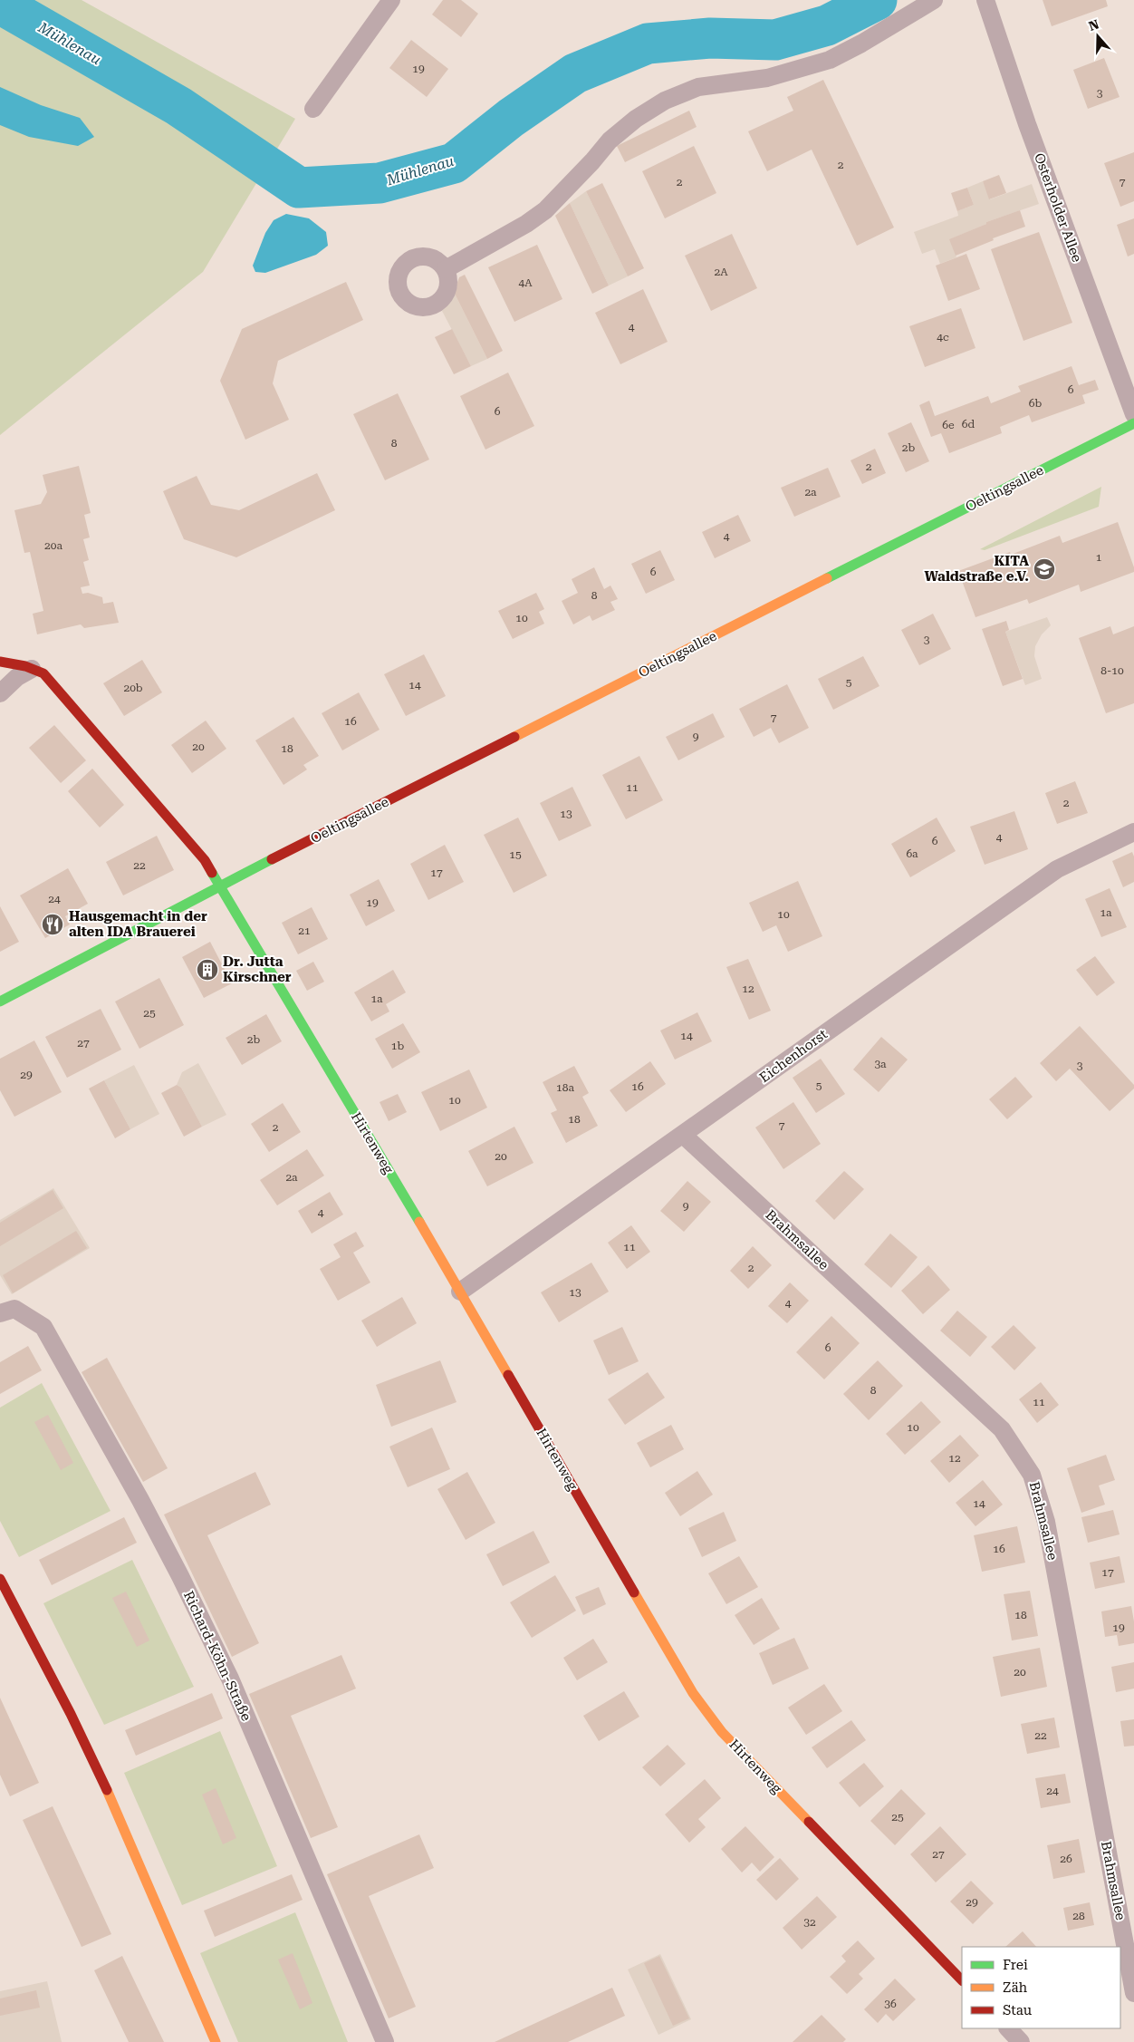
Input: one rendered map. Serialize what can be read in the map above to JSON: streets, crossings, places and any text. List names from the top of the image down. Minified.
{"streets":{"street":["Osterholder Allee","Oeltingsallee","Eichenhorst","Hirtenweg","Brahmsallee","Richard-Köhn-Straße"]},"crossings":[["Oeltingsallee","Hirtenweg"],["Eichenhorst","Hirtenweg"],["Eichenhorst","Brahmsallee"]],"water":["Mühlenau"],"places":{"school or university":["KITA Waldstraße e.V."],"restaurant":["Hausgemacht in der alten IDA Brauerei"],"building":["Dr. Jutta Kirschner"]},"house_numbers":["19","3","2","2","7","2A","4A","4","4c","6","6b","6","6d","6e","8","2b","2","2a","4","20a","1","6","8","10","3","8-10","5","14","20b","7","16","9","20","18","11","2","13","4","6","6a","15","22","17","24","19","1a","10","21","12","1a","25","14","2b","27","1b","3a","3","29","5","16","18a","10","18","7","2","20","2a","9","4","11","2","13","4","6","8","11","10","12","14","16","17","18","19","20","22","24","25","27","26","29","28","32","36"],"legend":["Frei","Zäh","Stau"],"north":"top"}
